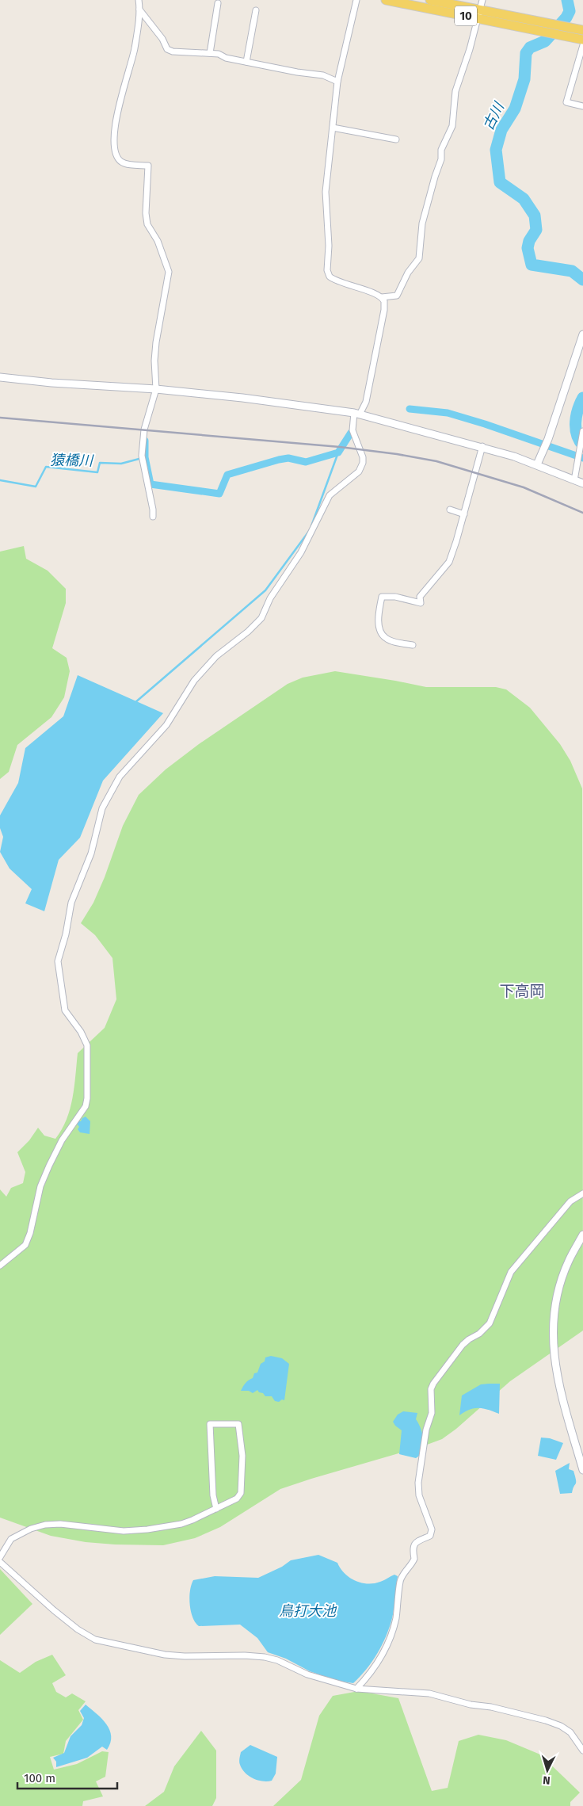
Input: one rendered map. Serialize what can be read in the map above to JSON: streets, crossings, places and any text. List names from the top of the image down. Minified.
{"streets":{"main road":["10"]},"districts":["下高岡"],"water":["古川","猿橋川","鳥打大池"],"scale_bar":"100 m","north":"bottom"}
